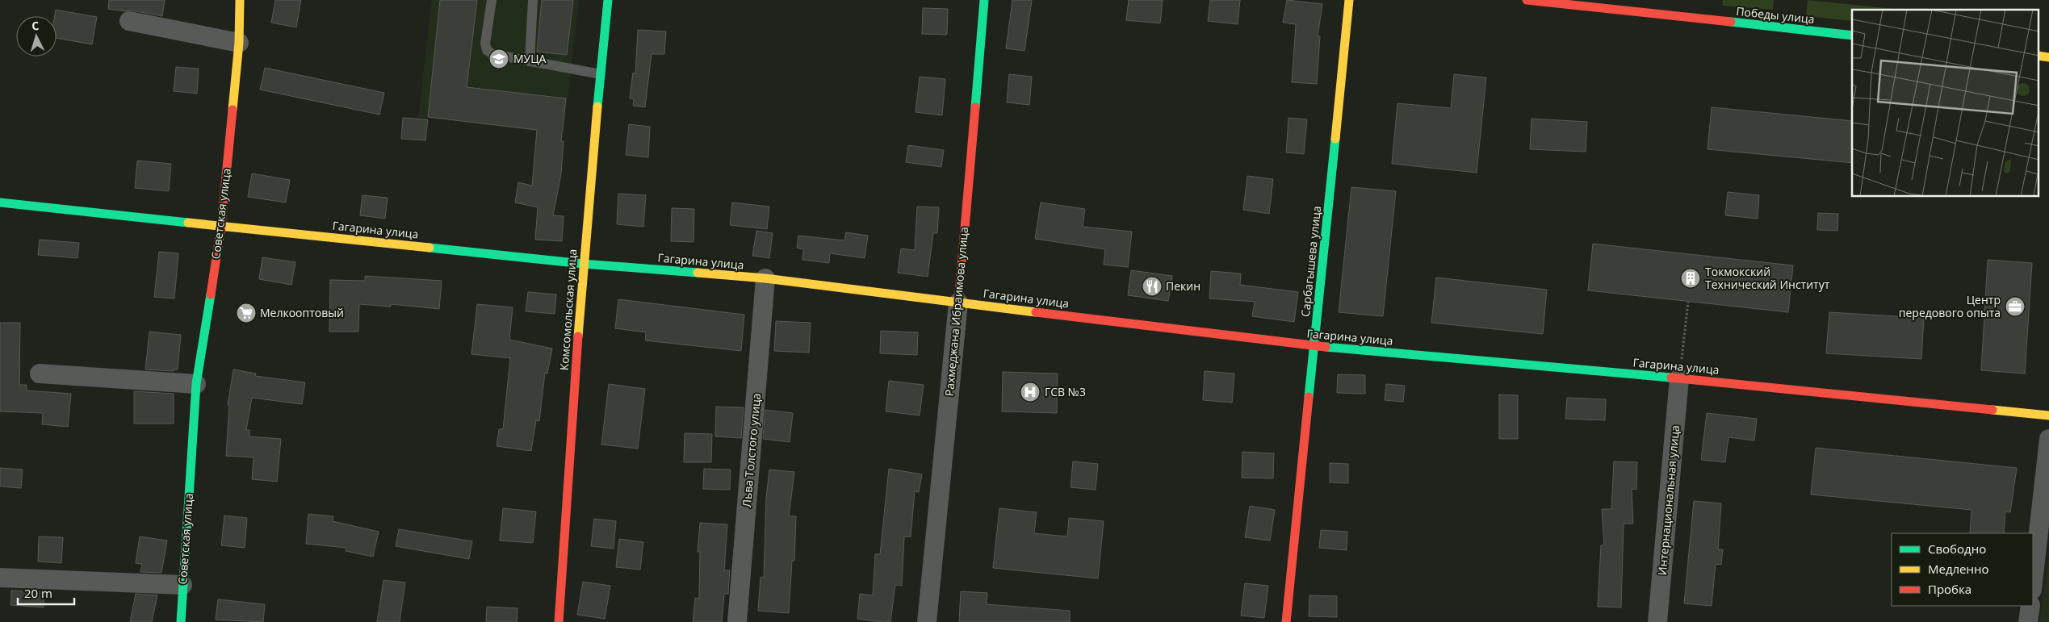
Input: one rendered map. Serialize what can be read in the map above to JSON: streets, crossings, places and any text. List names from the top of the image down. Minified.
{"streets":{"main road":["Победы улица","Советская улица","Гагарина улица","Сарбагышева улица","Комсомольская улица","Рахмеджана Ибраимова улица"],"street":["Льва Толстого улица","Интернациональная улица"]},"crossings":[["Советская улица","Гагарина улица"],["Гагарина улица","Сарбагышева улица"],["Гагарина улица","Комсомольская улица"],["Гагарина улица","Рахмеджана Ибраимова улица"],["Гагарина улица","Льва Толстого улица"],["Гагарина улица","Интернациональная улица"]],"places":{"school or university":["МУЦА"],"building":["Токмокский Технический Институт"],"restaurant":["Пекин"],"office":["Центр передового опыта"],"supermarket":["Мелкооптовый"],"hospital":["ГСВ №3"]},"legend":["Свободно","Медленно","Пробка"],"scale_bar":"20 m","north":"top"}
